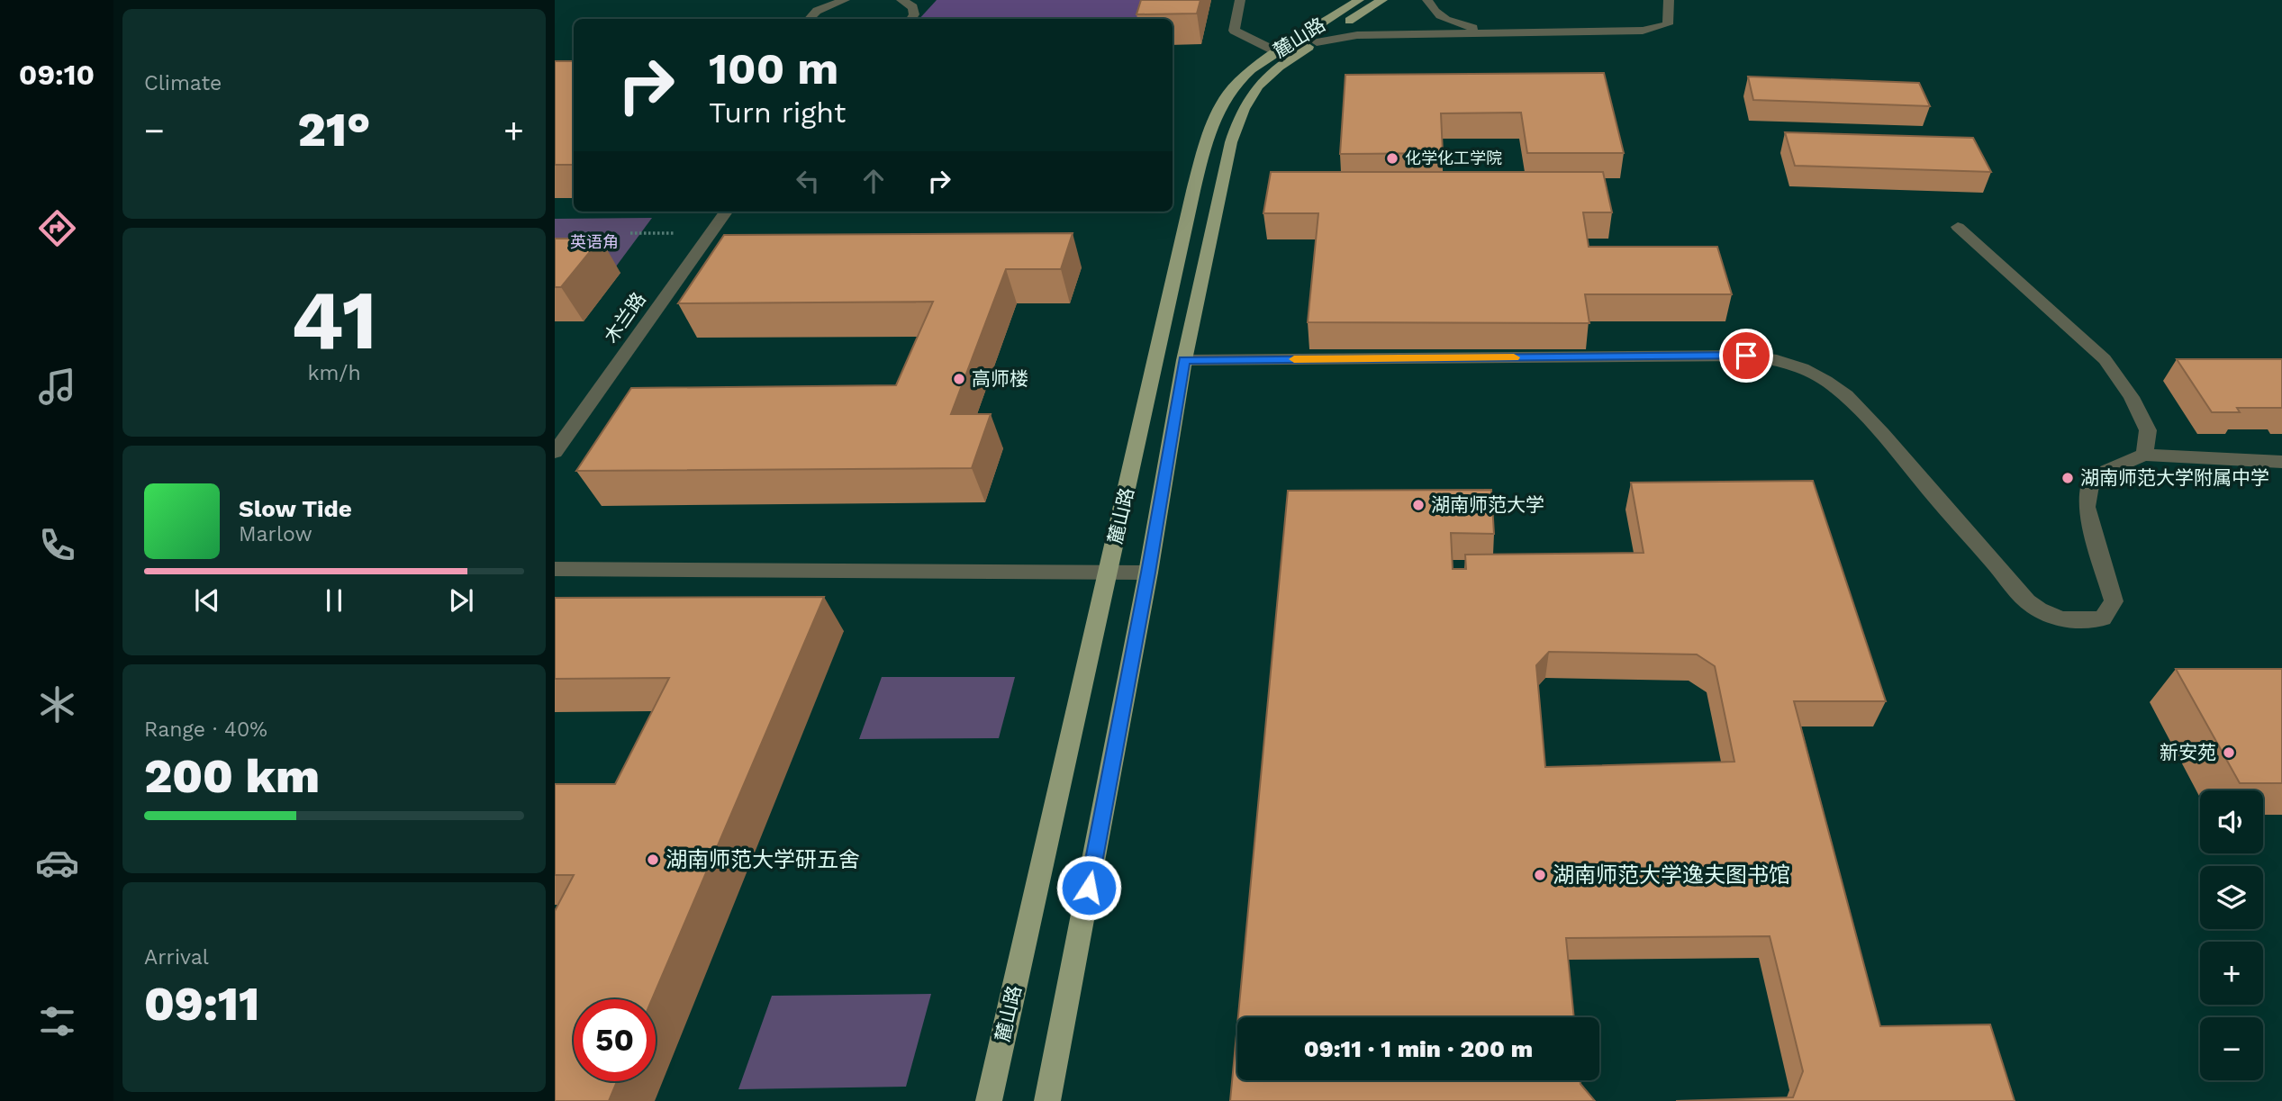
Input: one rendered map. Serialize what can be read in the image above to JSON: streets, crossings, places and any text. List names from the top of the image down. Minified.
{"streets":{"main road":["麓山路"],"lane":["木兰路"]},"parks":["英语角"],"places":["化学化工学院","高师楼","湖南师范大学附属中学","湖南师范大学","新安苑","湖南师范大学研五舍","湖南师范大学逸夫图书馆"],"page":{"tabs":"09:10","tile":["Climate",["41","km/h"],["Range · 40%","200 km"],["Arrival","09:11"]],"turn":["100 m","Turn right"],"heat":["−","21°","+"],"song":["Slow Tide","Marlow"],"map_buttons":["+","−"],"limit":"50","trip":"09:11 · 1 min · 200 m"}}
